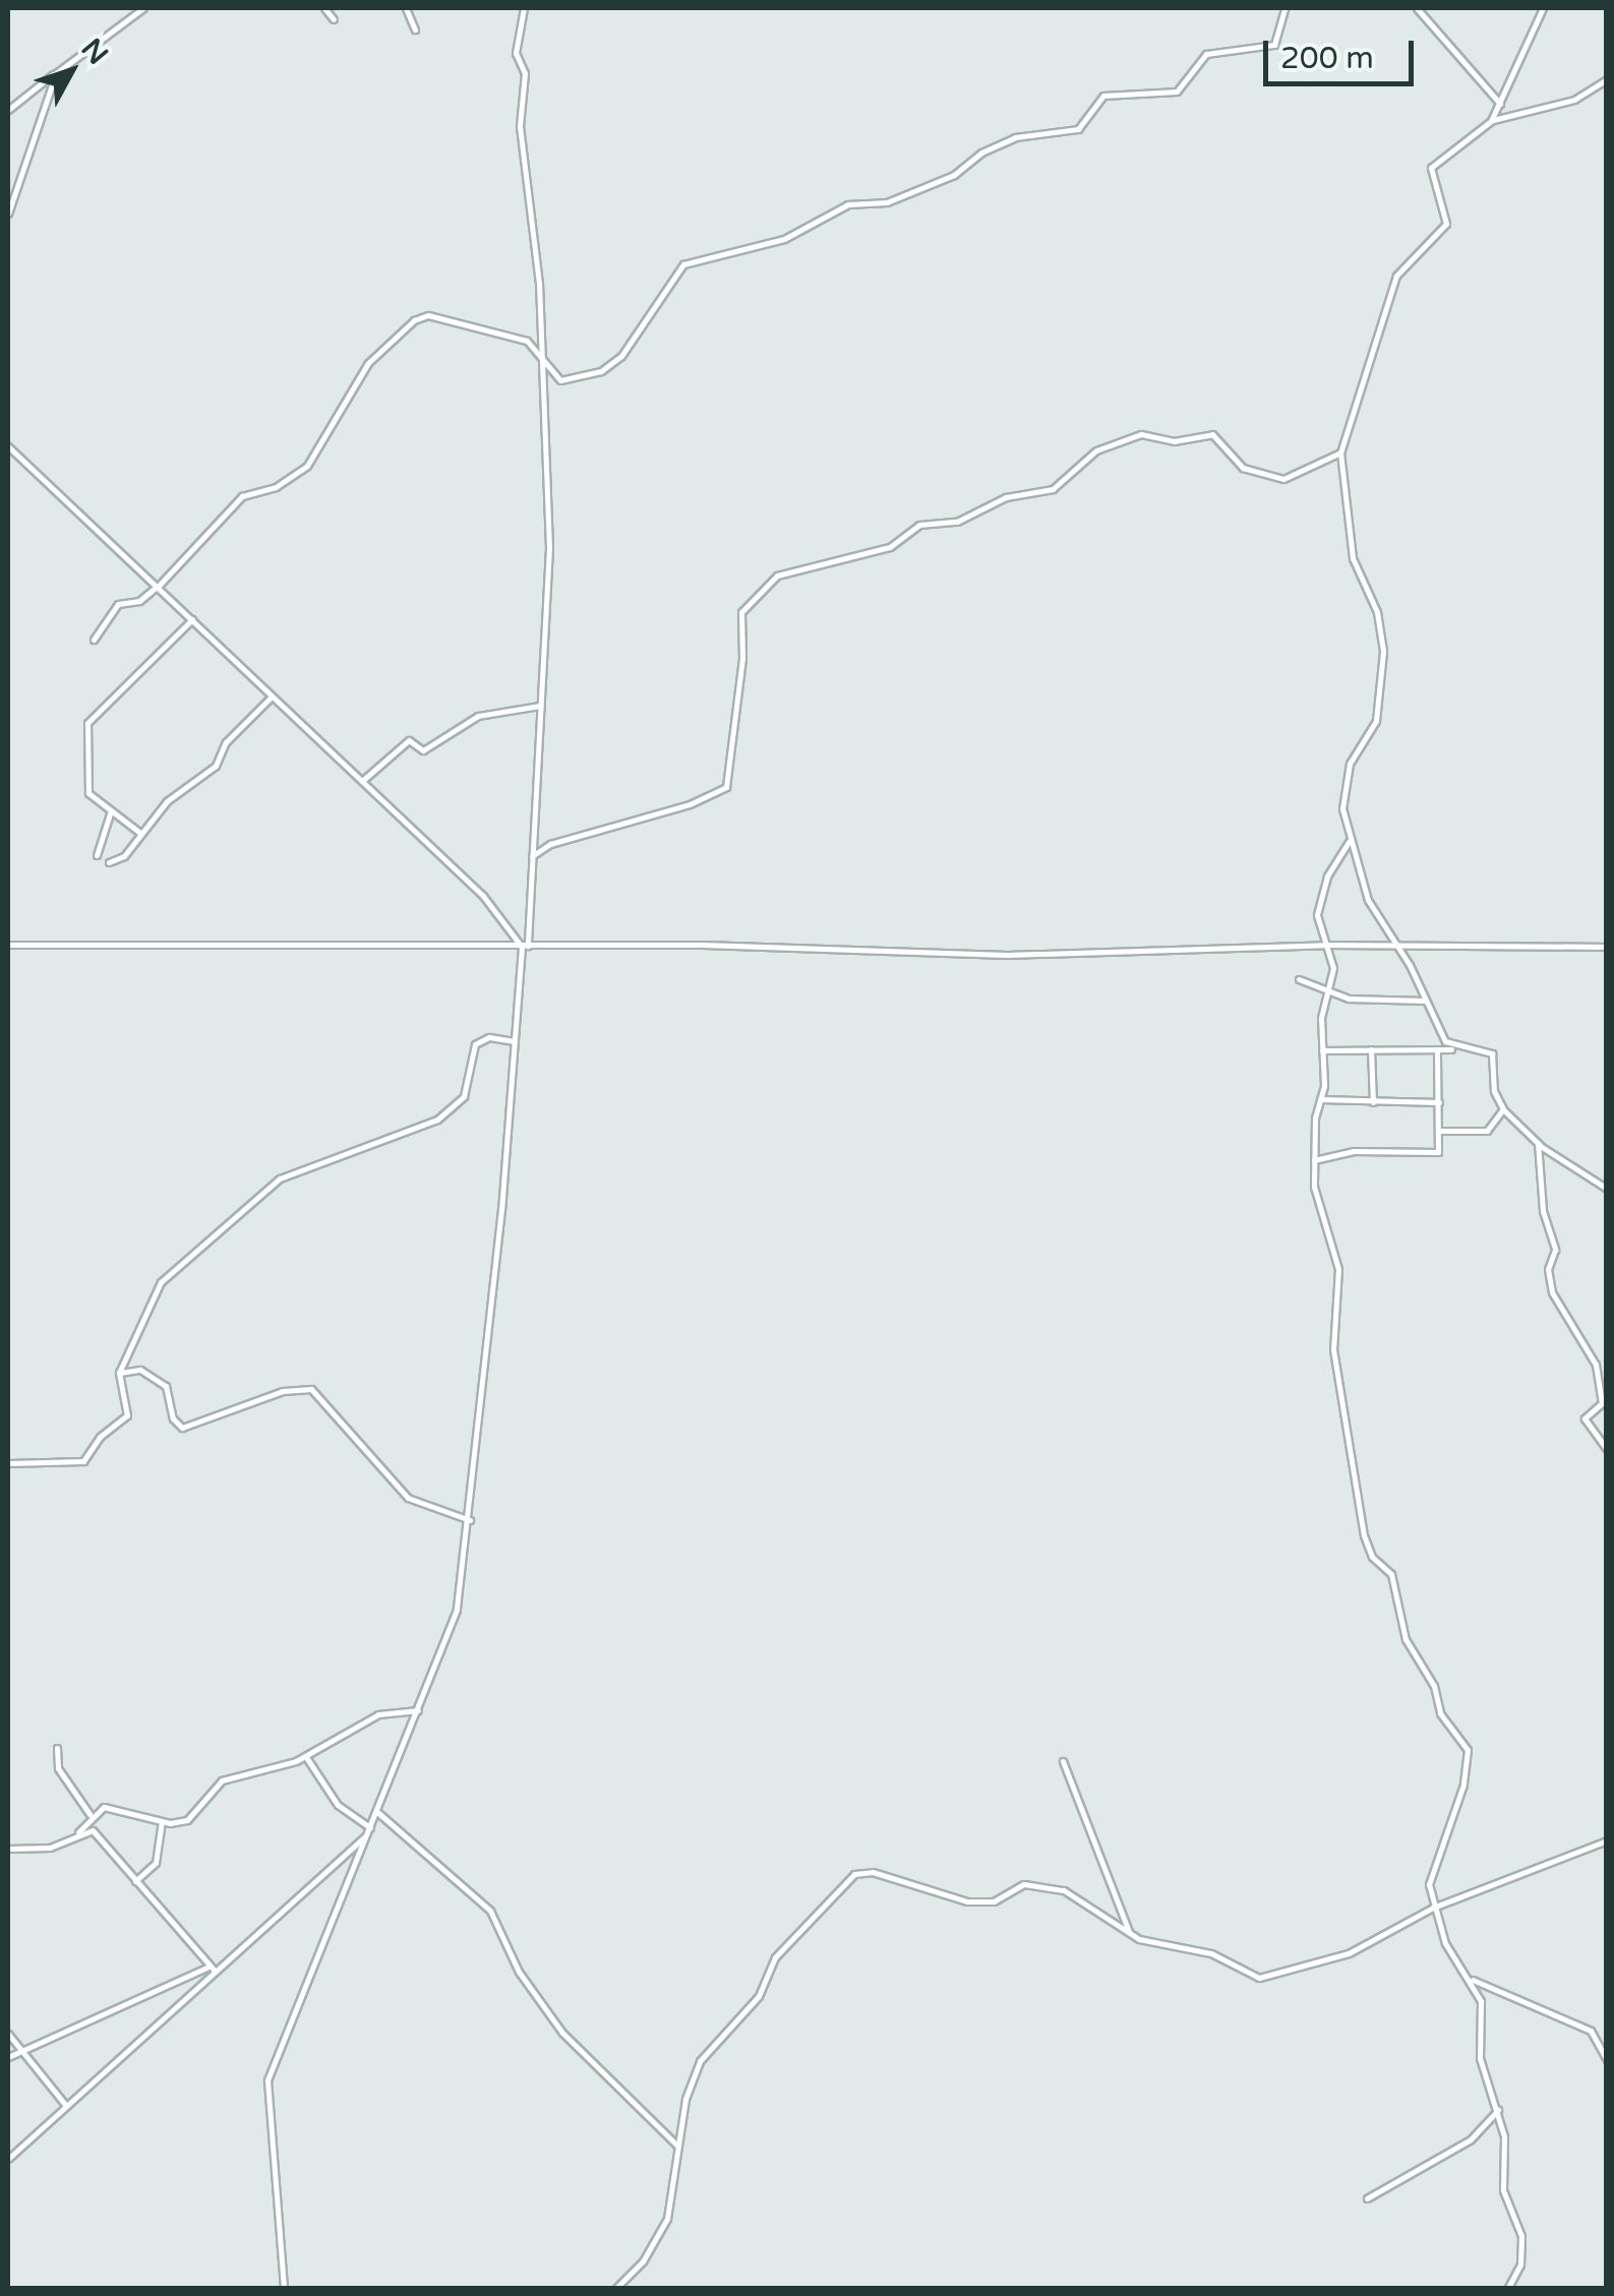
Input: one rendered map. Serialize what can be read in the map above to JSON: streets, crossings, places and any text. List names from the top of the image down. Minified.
{"scale_bar":"200 m","north":"top right"}
